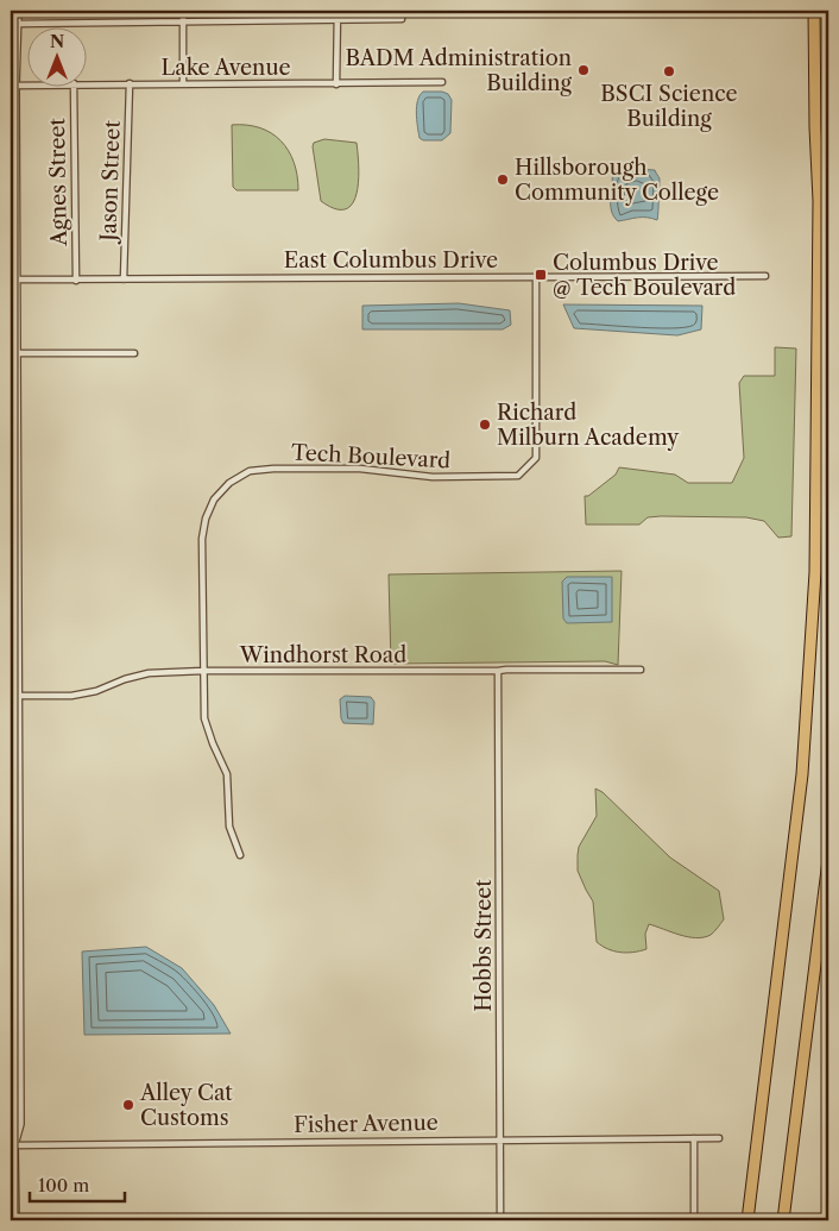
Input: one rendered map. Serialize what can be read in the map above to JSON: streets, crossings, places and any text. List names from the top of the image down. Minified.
{"streets":{"street":["Lake Avenue","Jason Street","Agnes Street","East Columbus Drive","Tech Boulevard","Windhorst Road","Hobbs Street","Fisher Avenue"]},"crossings":[["Lake Avenue","Jason Street"],["Jason Street","East Columbus Drive"],["Agnes Street","East Columbus Drive"],["East Columbus Drive","Tech Boulevard"],["Tech Boulevard","Windhorst Road"],["Windhorst Road","Hobbs Street"],["Hobbs Street","Fisher Avenue"]],"places":{"other":["BADM Administration Building","BSCI Science Building","Hillsborough Community College","Richard Milburn Academy","Alley Cat Customs"],"transit":["Columbus Drive @ Tech Boulevard"]},"scale_bar":"100 m","north":"top"}
